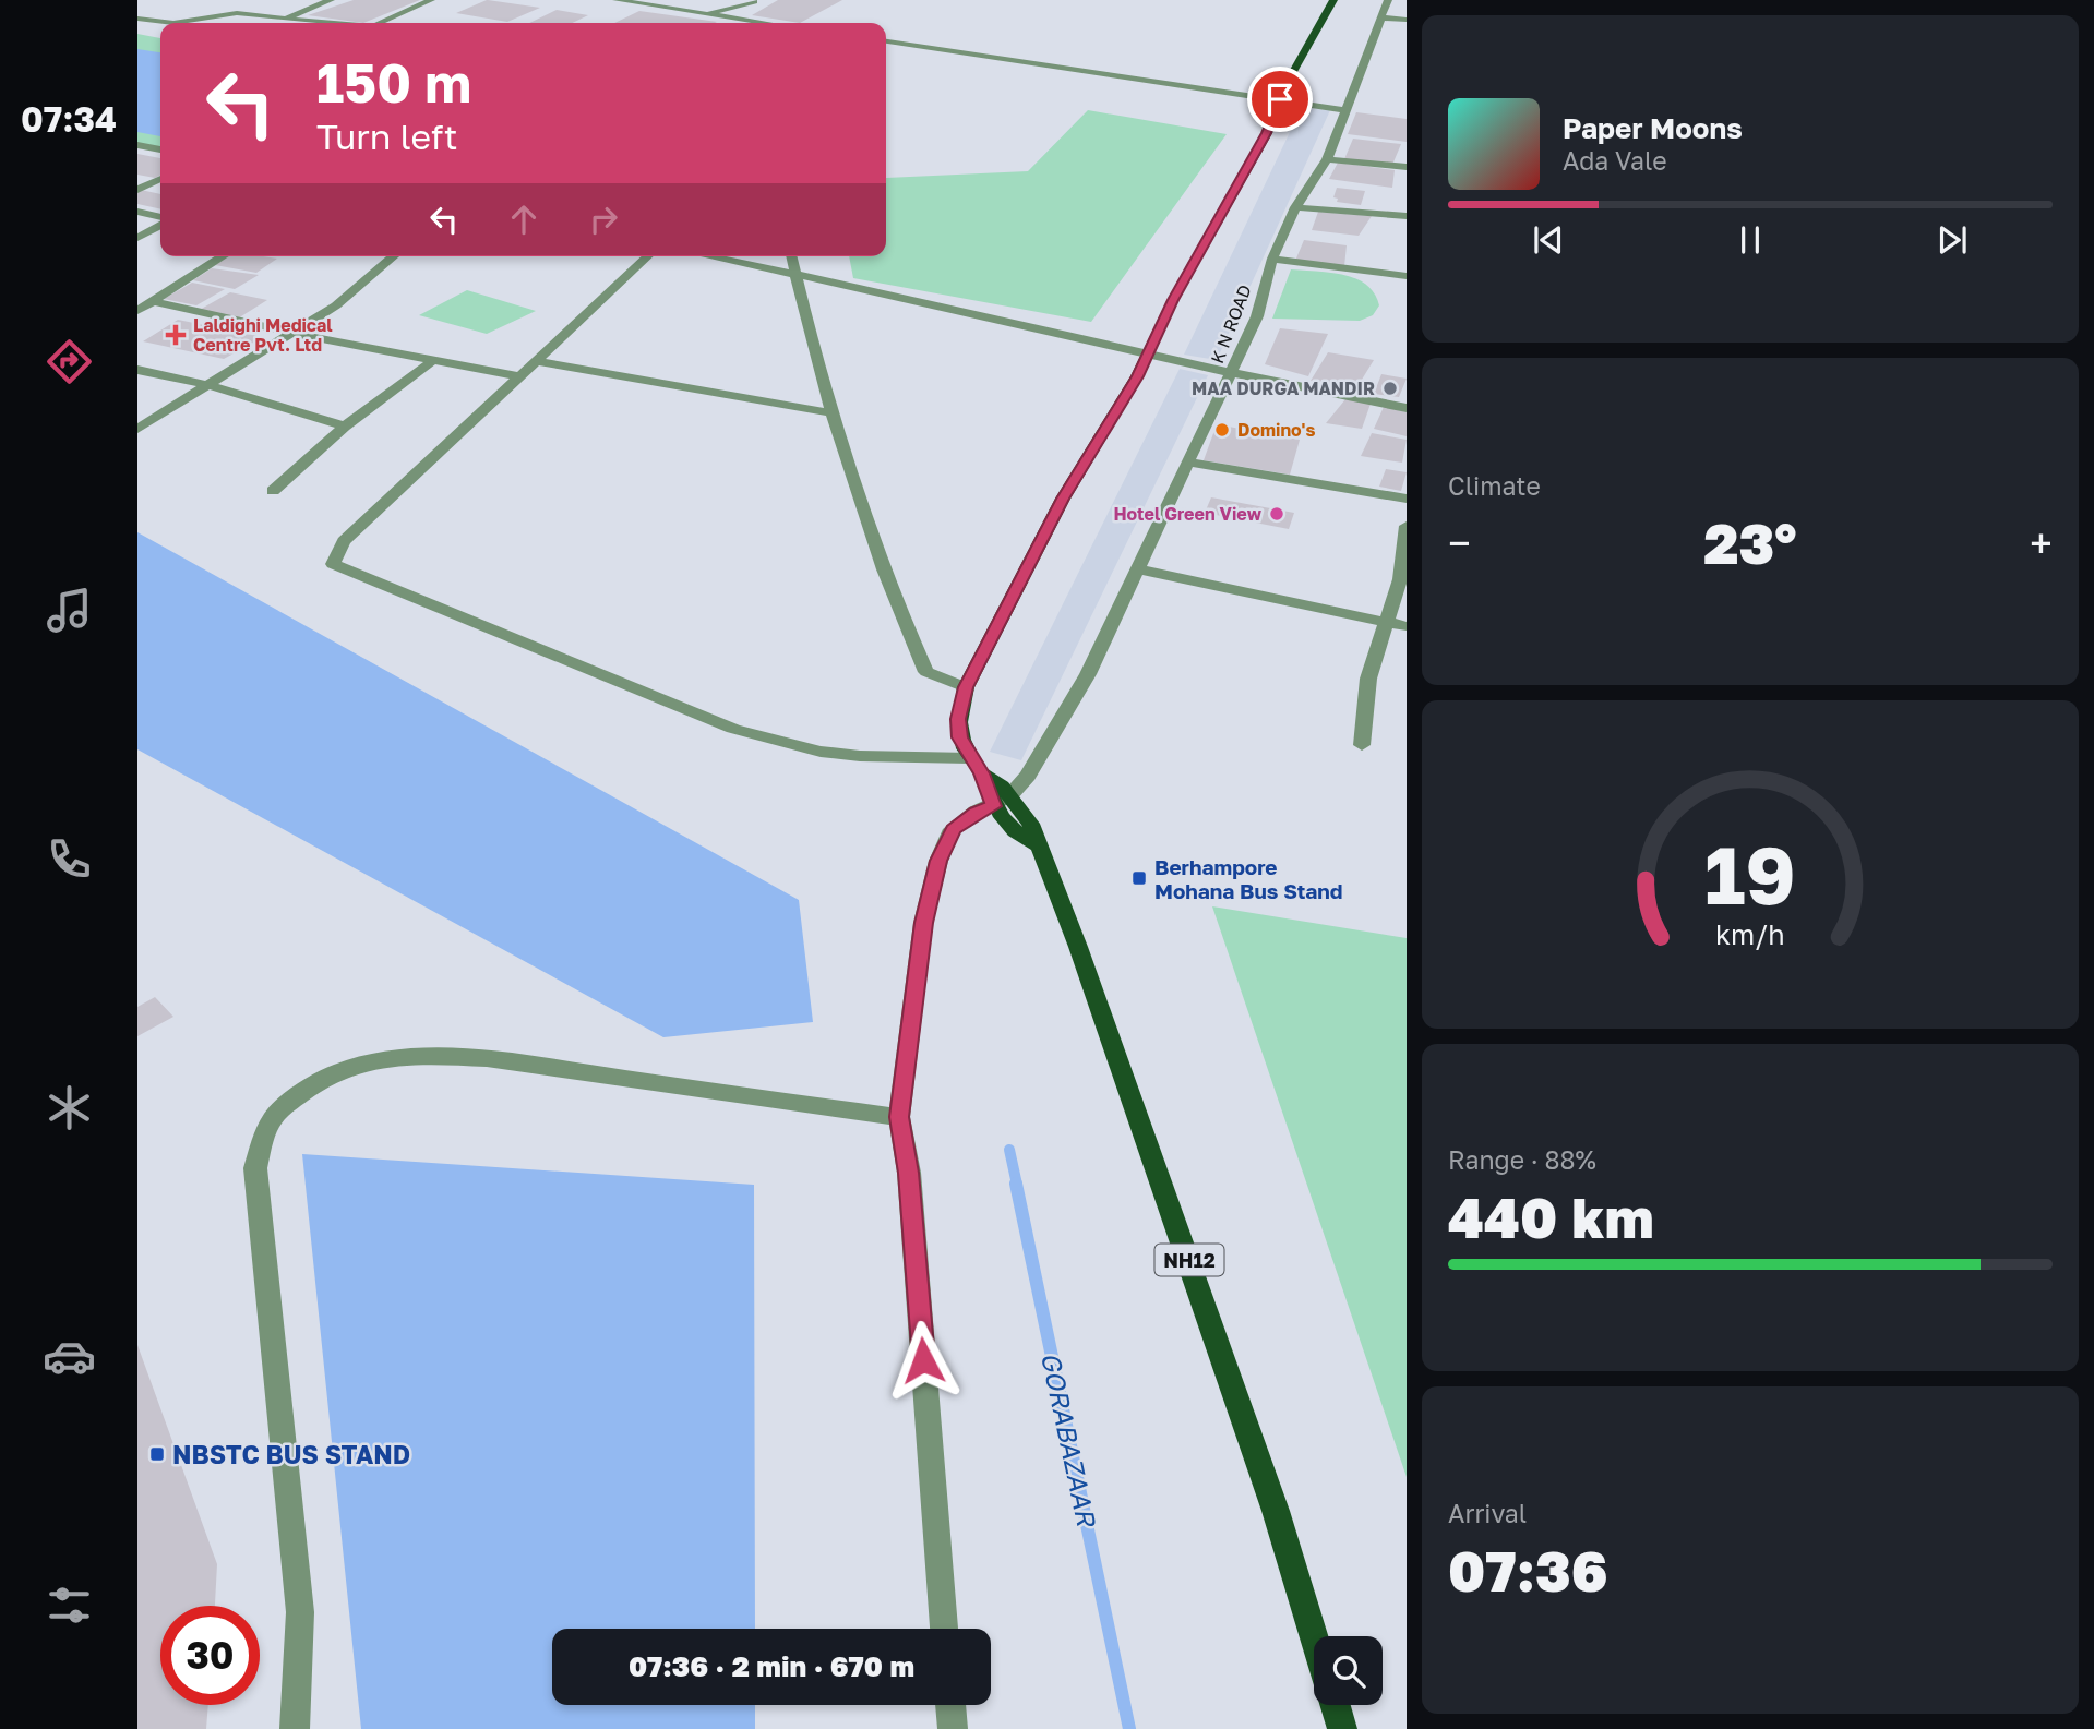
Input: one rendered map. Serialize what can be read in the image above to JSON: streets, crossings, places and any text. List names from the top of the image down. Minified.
{"streets":{"main road":["NH12"],"street":["K N ROAD"]},"crossings":[["K N ROAD","NH12"]],"water":["GORABAZAAR"],"places":{"health":["Laldighi Medical Centre Pvt. Ltd"],"other":["MAA DURGA MANDIR","Domino's","Hotel Green View"],"transit":["Berhampore Mohana Bus Stand","NBSTC BUS STAND"]},"page":{"tabs":"07:34","turn":["150 m","Turn left"],"song":["Paper Moons","Ada Vale"],"tile":["Climate",["Range · 88%","440 km"],["Arrival","07:36"]],"heat":["−","23°","+"],"limit":"30","trip":"07:36 · 2 min · 670 m","gauge":["19","km/h"]}}
